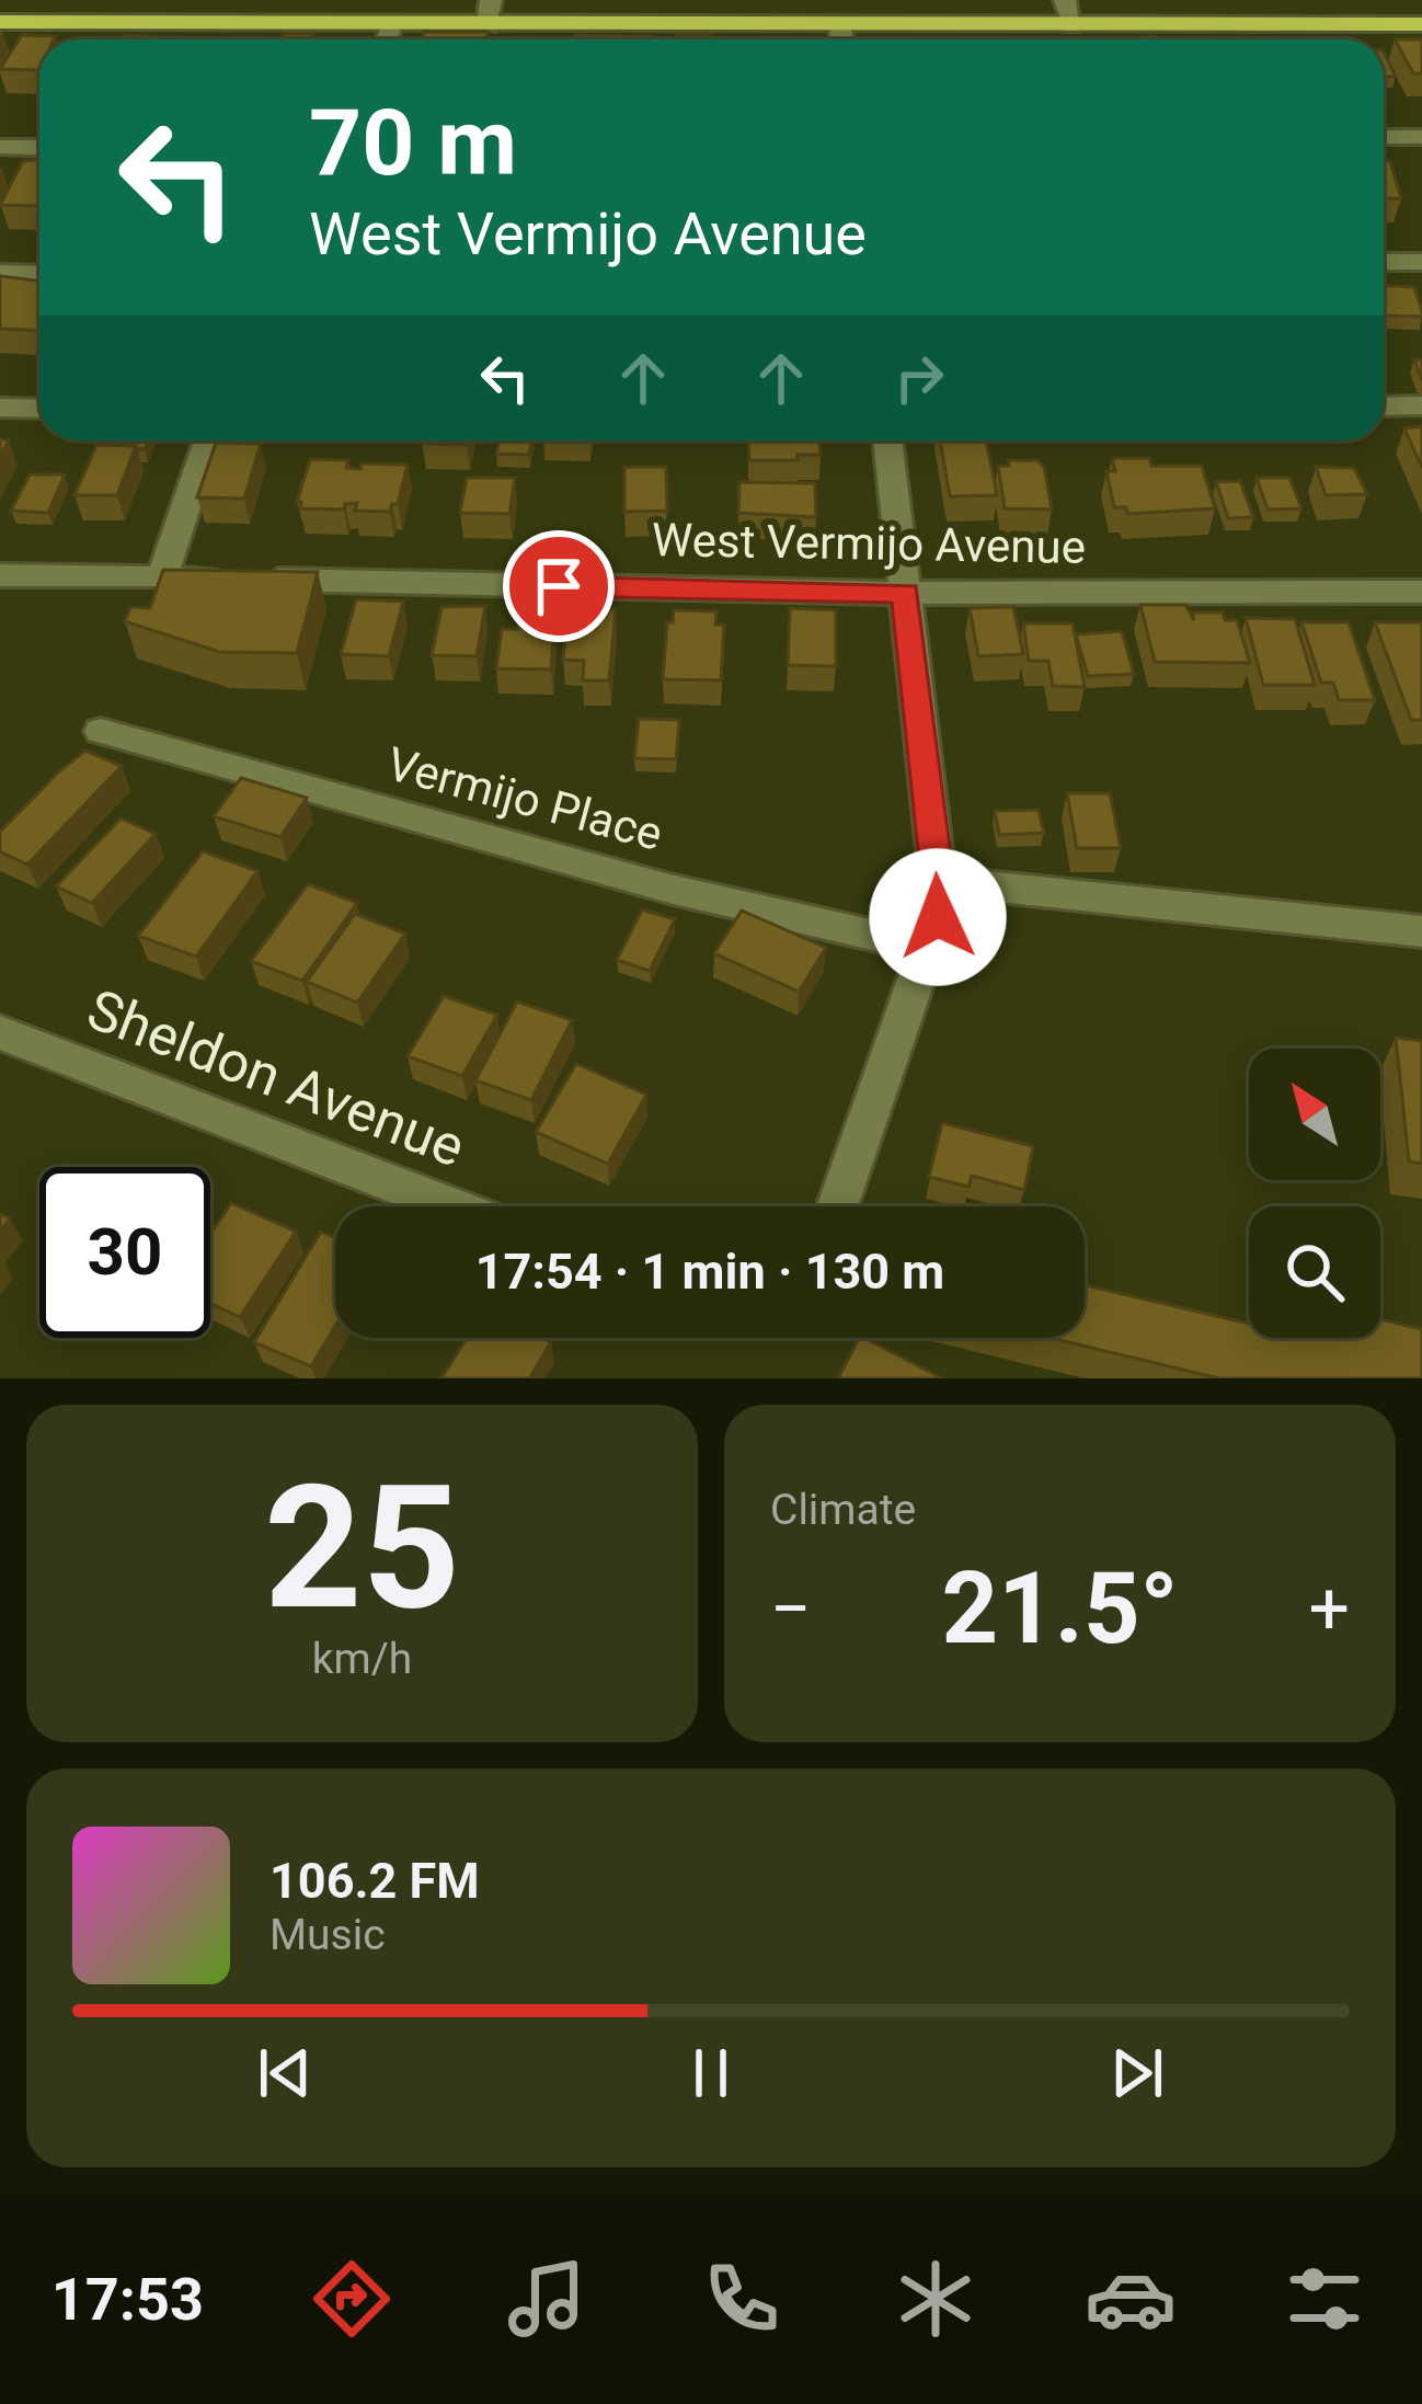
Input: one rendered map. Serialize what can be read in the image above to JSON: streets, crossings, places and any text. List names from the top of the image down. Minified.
{"streets":{"street":["West Vermijo Avenue","Vermijo Place","Sheldon Avenue"]},"north":"top left","page":{"turn":["70 m","West Vermijo Avenue"],"limit":"30","trip":"17:54 · 1 min · 130 m","tile":[["25","km/h"],"Climate"],"heat":["−","21.5°","+"],"song":["106.2 FM","Music"],"tabs":"17:53"}}
